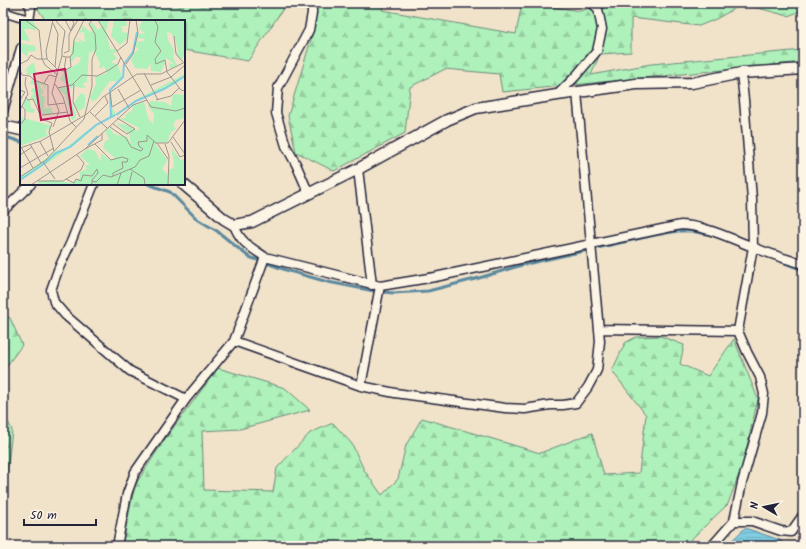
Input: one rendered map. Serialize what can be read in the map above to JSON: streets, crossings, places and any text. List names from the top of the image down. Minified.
{"scale_bar":"50 m","north":"left"}
